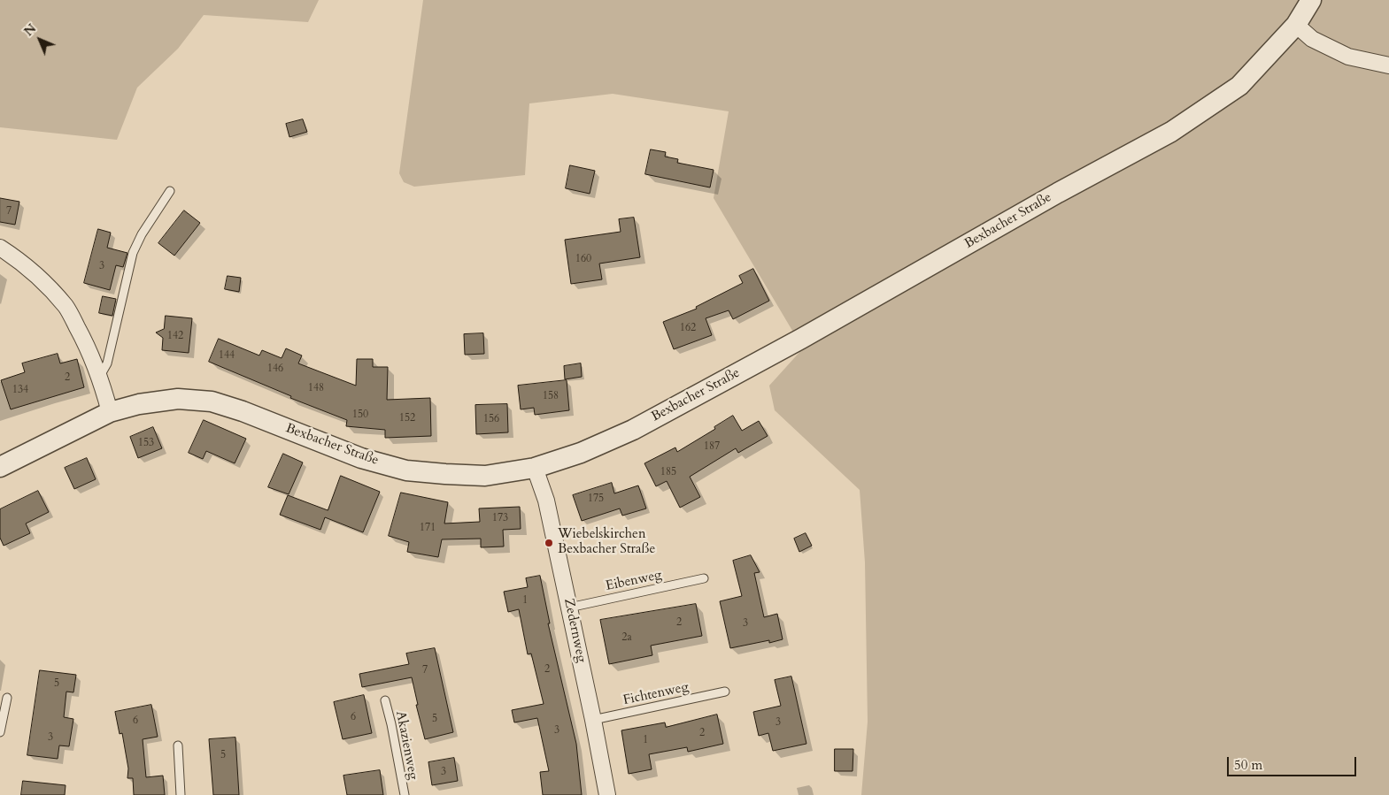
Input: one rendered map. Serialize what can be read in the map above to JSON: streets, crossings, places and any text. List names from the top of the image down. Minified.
{"streets":{"street":["Bexbacher Straße","Zedernweg"],"lane":["Eibenweg","Fichtenweg","Akazienweg"]},"crossings":[["Bexbacher Straße","Zedernweg"],["Eibenweg","Zedernweg"],["Zedernweg","Fichtenweg"]],"places":["Wiebelskirchen Bexbacher Straße"],"house_numbers":["7","160","3","162","142","144","146","2","148","134","158","150","152","156","153","187","185","175","173","171","1","2","3","2a","2","7","5","6","5","6","3","3","2","3","1","5","3"],"scale_bar":"50 m","north":"top left"}
